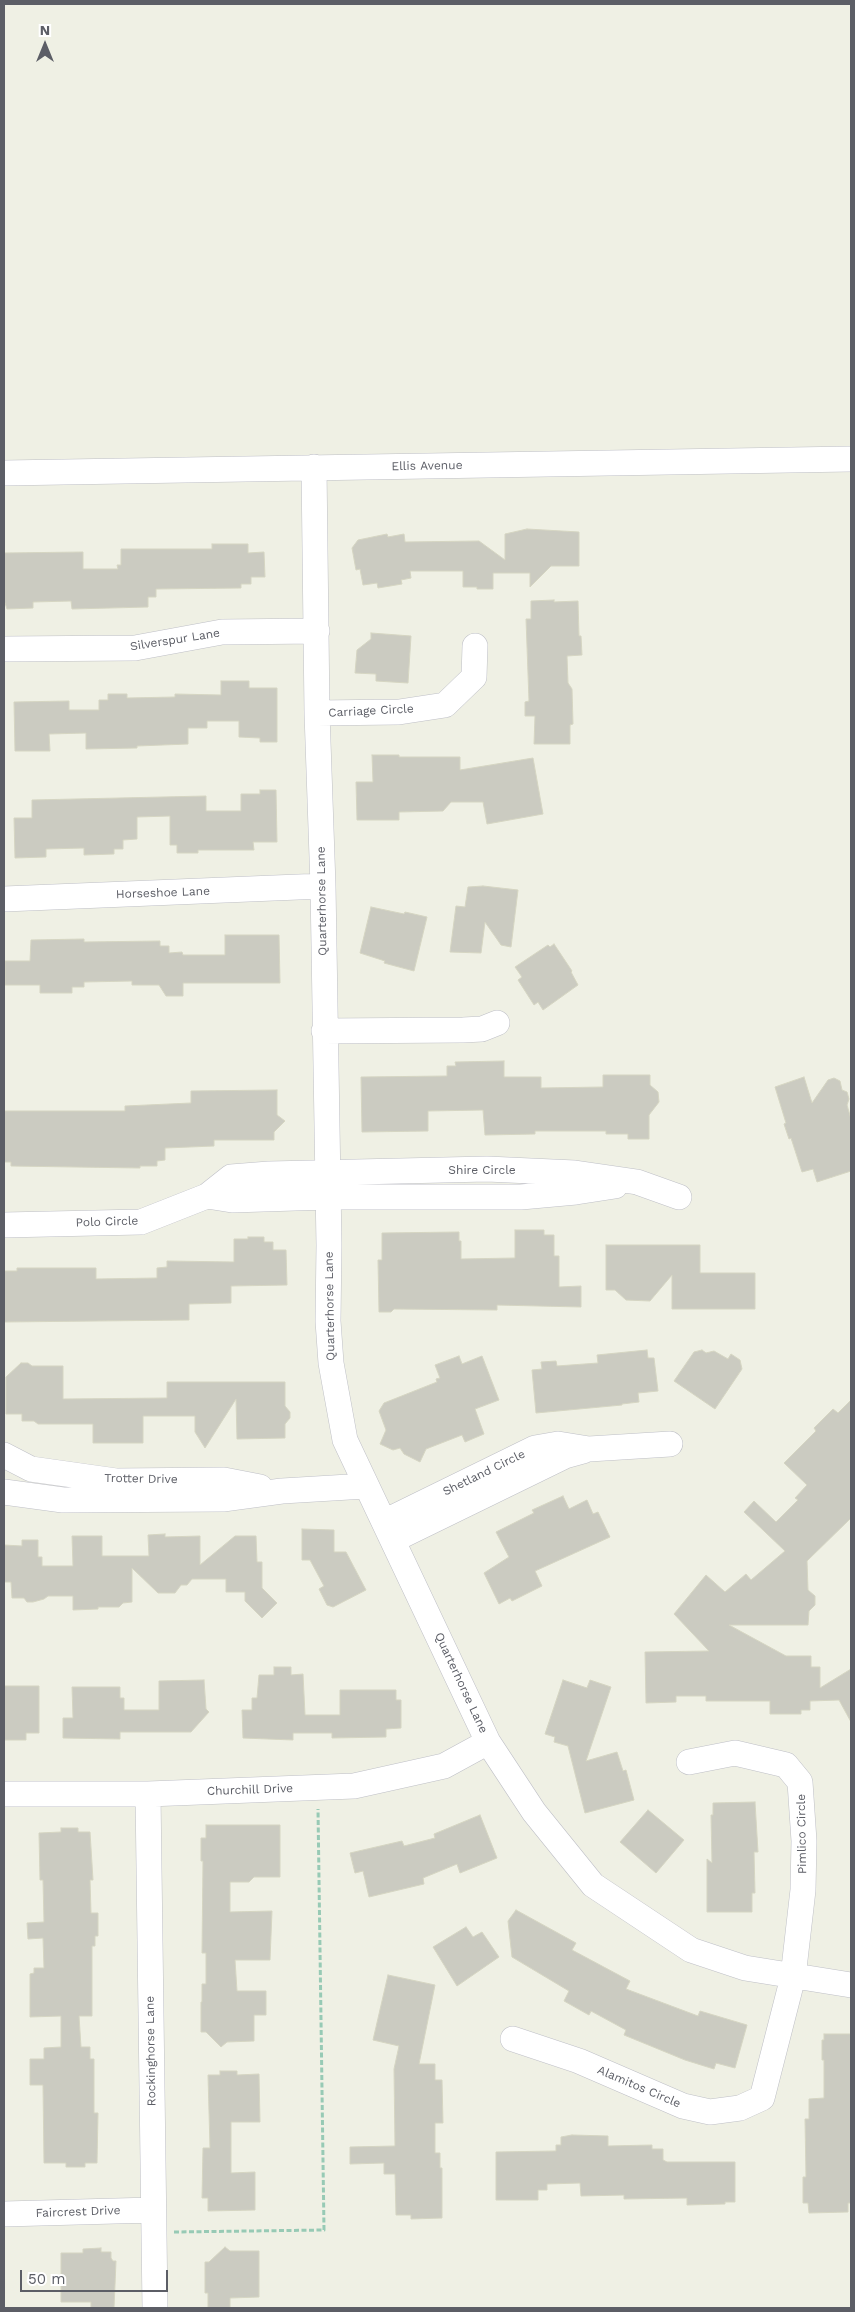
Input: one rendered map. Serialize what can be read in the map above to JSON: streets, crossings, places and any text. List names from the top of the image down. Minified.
{"streets":{"street":["Ellis Avenue","Silverspur Lane","Carriage Circle","Horseshoe Lane","Quarterhorse Lane","Shire Circle","Polo Circle","Shetland Circle","Trotter Drive","Churchill Drive","Pimlico Circle","Rockinghorse Lane","Alamitos Circle","Faircrest Drive"]},"crossings":[["Ellis Avenue","Quarterhorse Lane"],["Silverspur Lane","Quarterhorse Lane"],["Carriage Circle","Quarterhorse Lane"],["Horseshoe Lane","Quarterhorse Lane"],["Quarterhorse Lane","Shire Circle"],["Quarterhorse Lane","Polo Circle"],["Quarterhorse Lane","Shetland Circle"],["Quarterhorse Lane","Trotter Drive"],["Quarterhorse Lane","Churchill Drive"],["Quarterhorse Lane","Pimlico Circle"],["Quarterhorse Lane","Alamitos Circle"],["Shire Circle","Polo Circle"],["Churchill Drive","Rockinghorse Lane"],["Pimlico Circle","Alamitos Circle"],["Rockinghorse Lane","Faircrest Drive"]],"scale_bar":"50 m","north":"top"}
